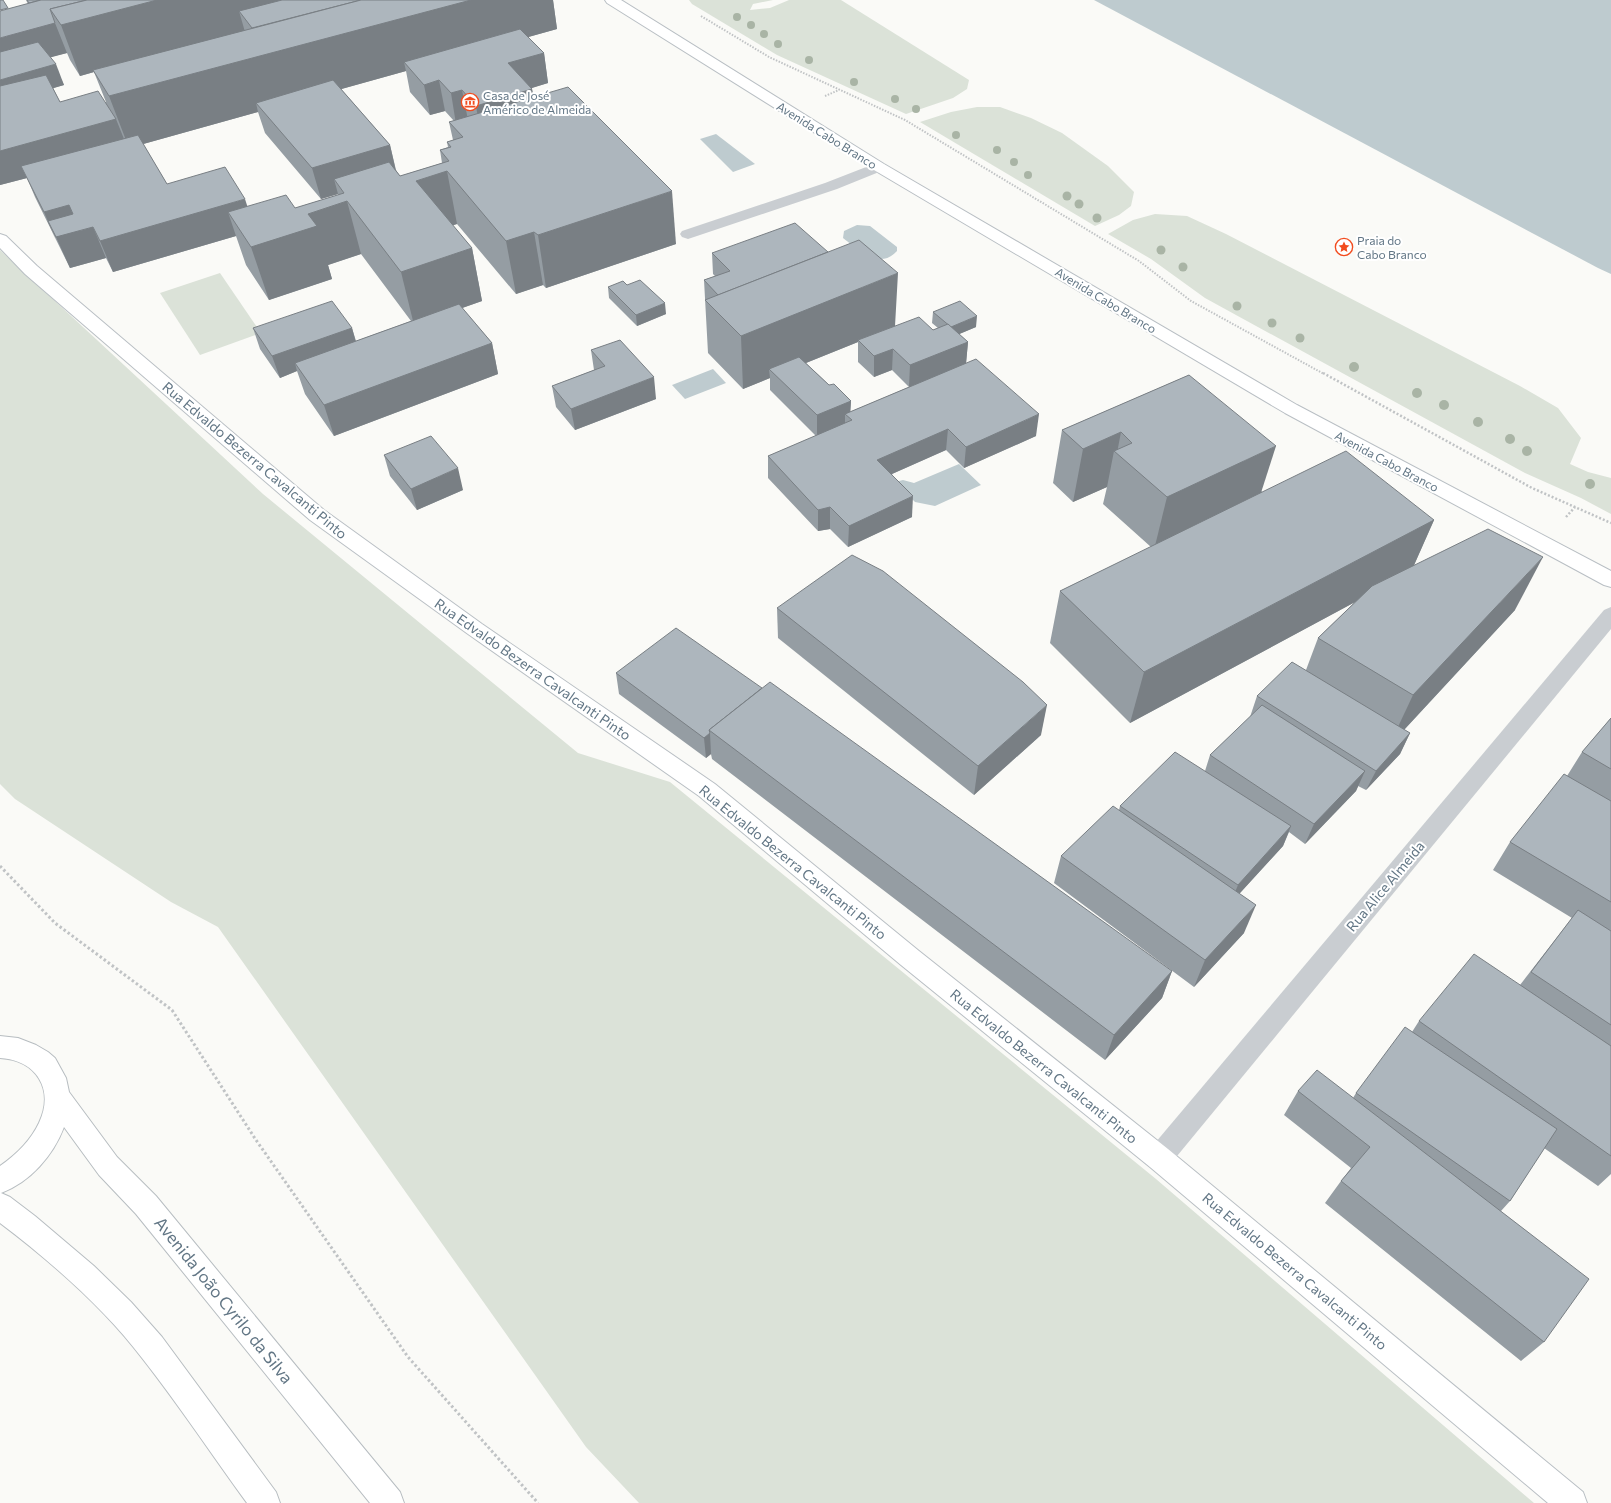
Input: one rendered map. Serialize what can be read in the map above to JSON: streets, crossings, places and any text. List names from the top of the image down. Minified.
{"streets":{"main road":["Avenida Cabo Branco","Rua Edvaldo Bezerra Cavalcanti Pinto","Avenida João Cyrilo da Silva"],"street":["Rua Alice Almeida"]},"crossings":[["Rua Edvaldo Bezerra Cavalcanti Pinto","Rua Alice Almeida"]],"places":{"museum":["Casa de José Américo de Almeida"],"place":["Praia do Cabo Branco"]}}
